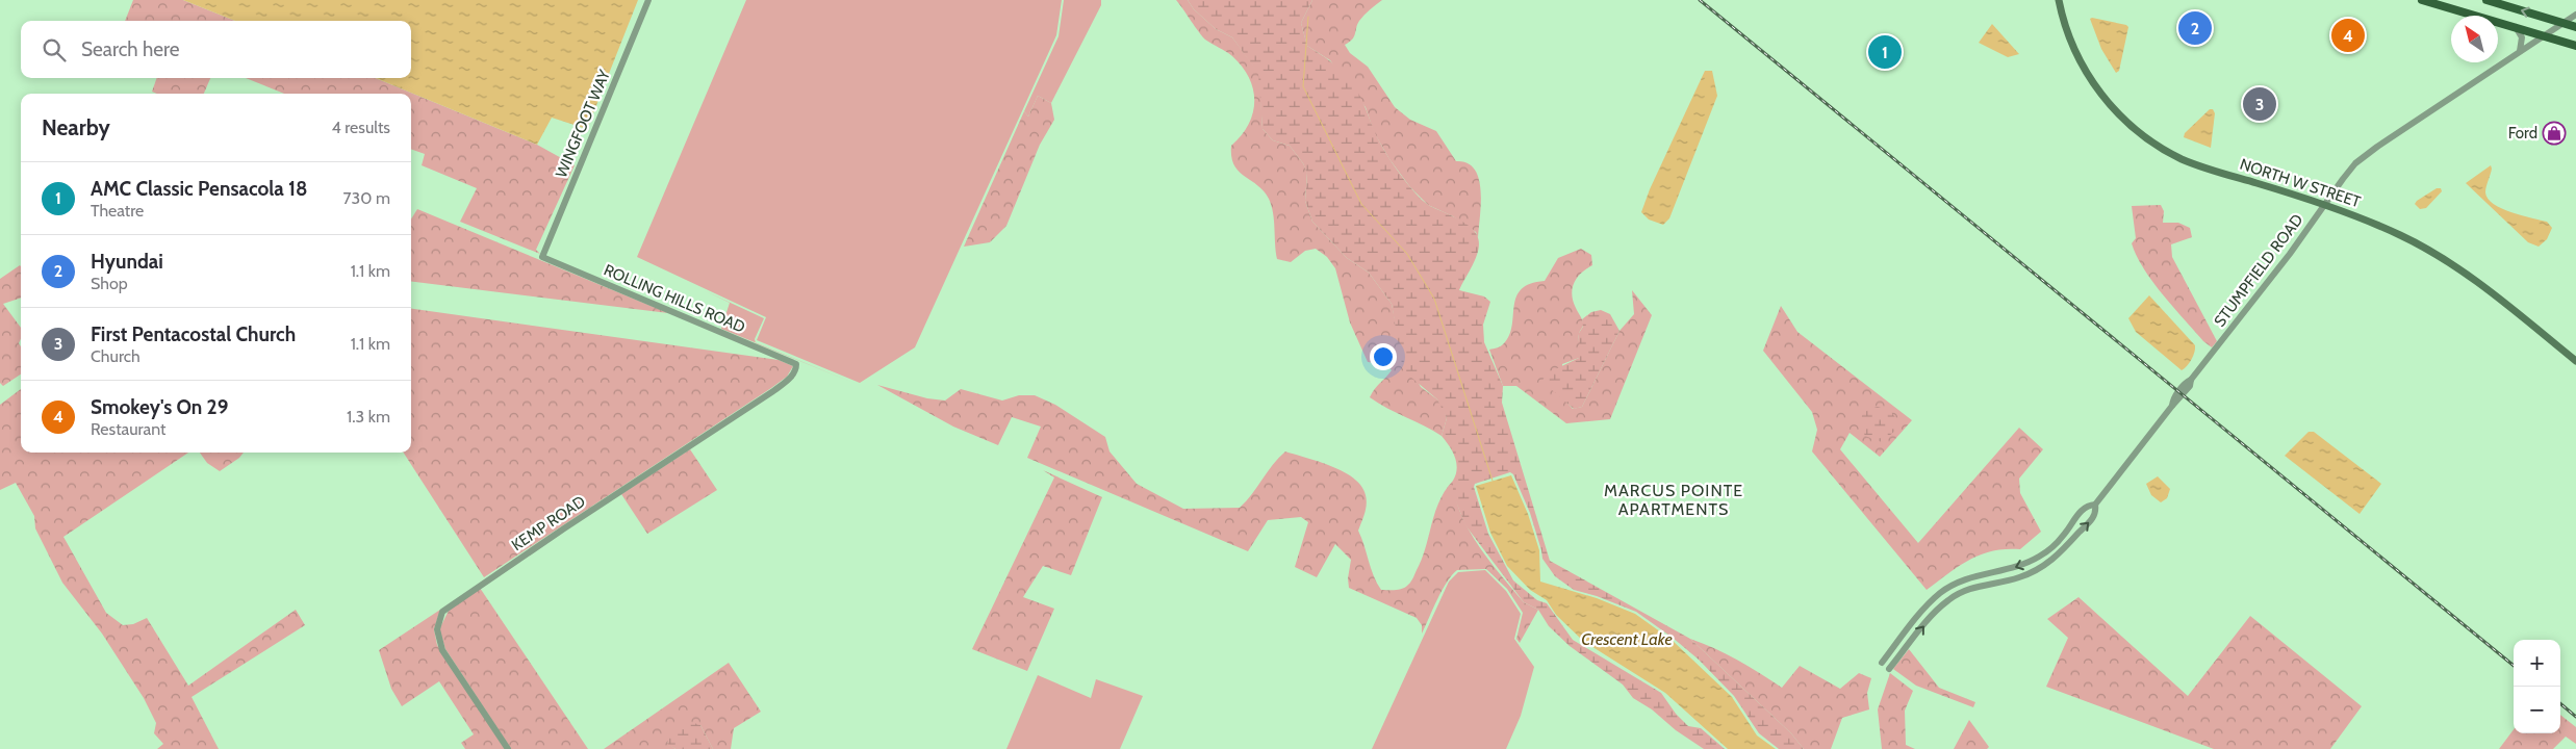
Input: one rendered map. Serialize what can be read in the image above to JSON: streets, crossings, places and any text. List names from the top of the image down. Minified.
{"streets":{"main road":["NORTH W STREET"],"street":["WINGFOOT WAY","STUMPFIELD ROAD","ROLLING HILLS ROAD","KEMP ROAD"]},"crossings":[["WINGFOOT WAY","ROLLING HILLS ROAD"],["NORTH W STREET","STUMPFIELD ROAD"],["ROLLING HILLS ROAD","KEMP ROAD"]],"districts":["MARCUS POINTE APARTMENTS"],"water":["Crescent Lake"],"places":{"shop":["Ford"]},"north":"top left","page":{"pins":["2","4","1","3"],"search":"Search here","heading":["Nearby","4 results"],"list":[{"mark":"1","name":"AMC Classic Pensacola 18","note":"Theatre","value":"730 m"},{"mark":"2","name":"Hyundai","note":"Shop","value":"1.1 km"},{"mark":"3","name":"First Pentacostal Church","note":"Church","value":"1.1 km"},{"mark":"4","name":"Smokey's On 29","note":"Restaurant","value":"1.3 km"}],"map_buttons":["+","−"]}}
